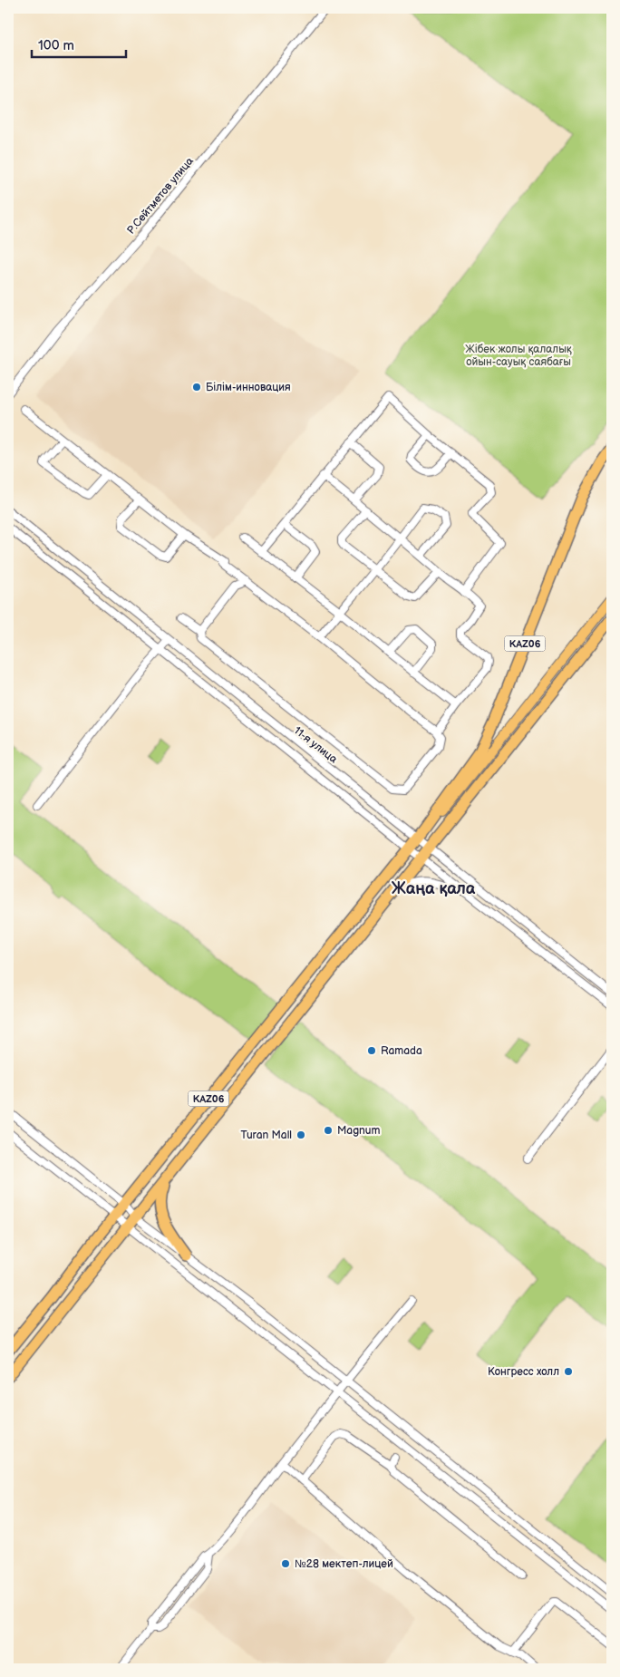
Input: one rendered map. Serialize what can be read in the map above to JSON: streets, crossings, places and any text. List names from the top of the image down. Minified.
{"streets":{"highway":["KАZ06"],"street":["Р.Сейтметов улица","11-я улица"]},"crossings":[["KАZ06","11-я улица"]],"districts":["Жаңа қала"],"parks":["Жібек жолы қалалық ойын-сауық саябағы"],"places":["Білім-инновация","Ramada","Magnum","Turan Mall","Конгресс холл","№28 мектеп-лицей"],"scale_bar":"100 m"}
